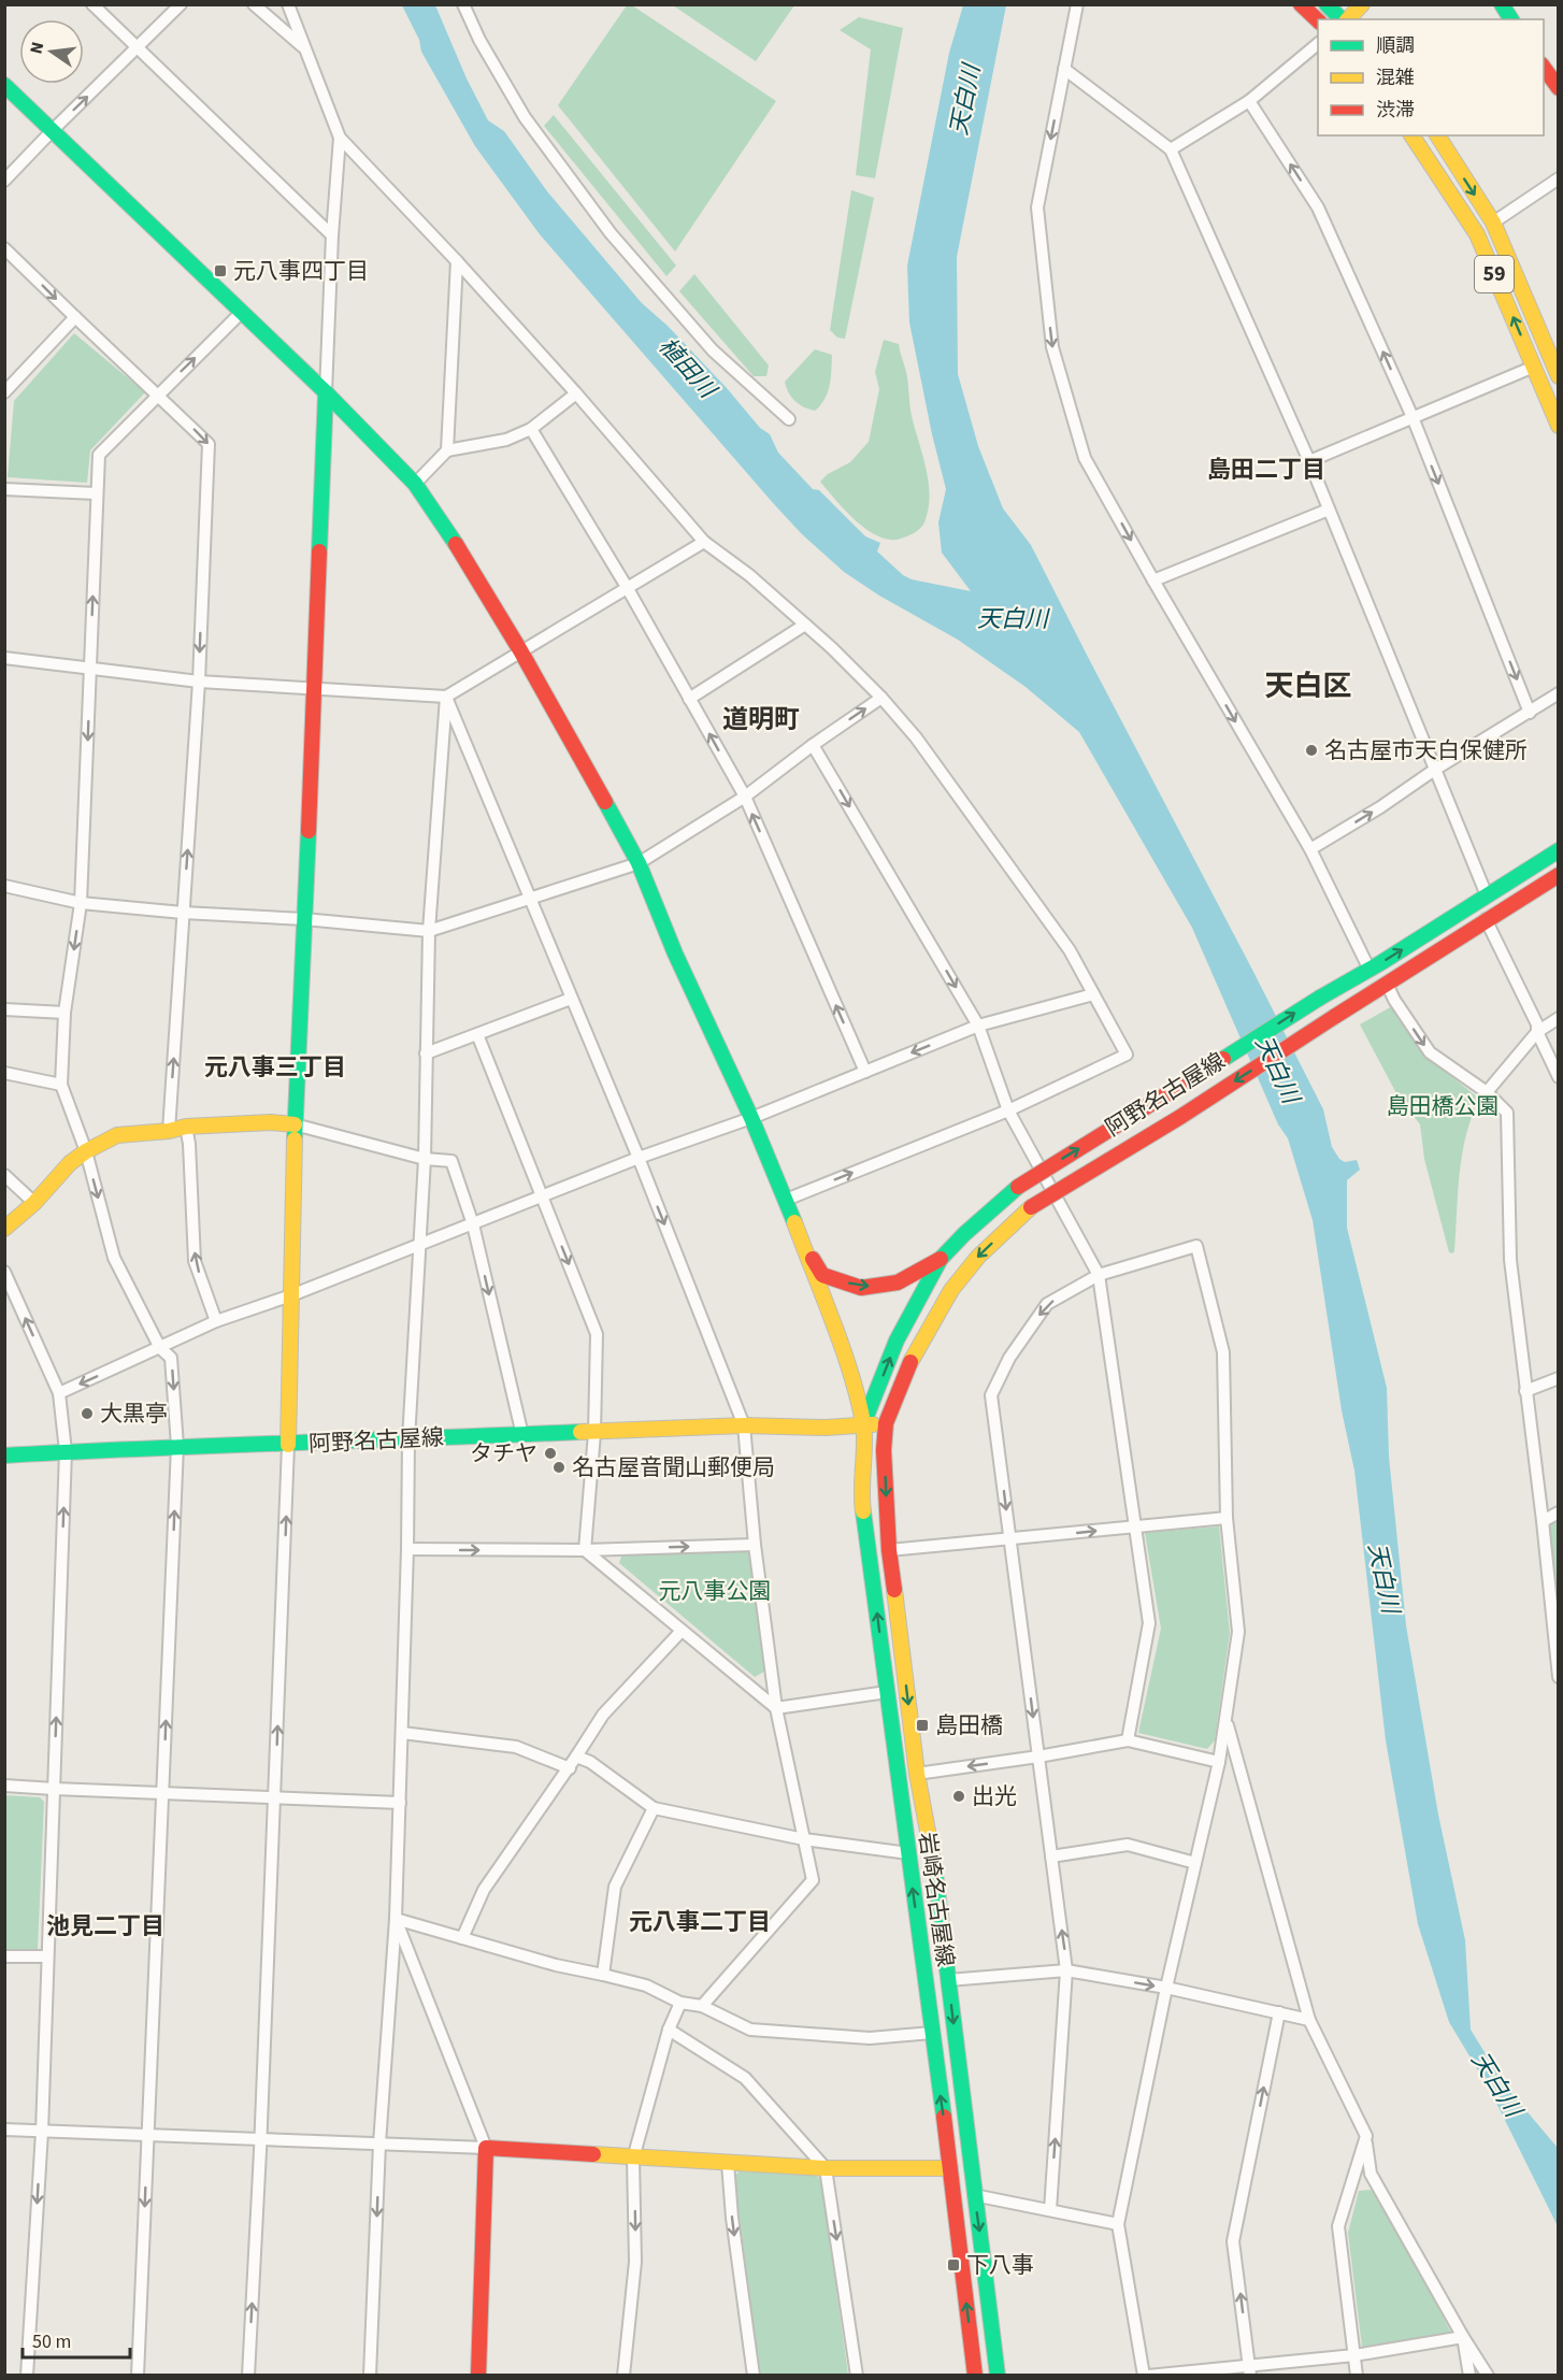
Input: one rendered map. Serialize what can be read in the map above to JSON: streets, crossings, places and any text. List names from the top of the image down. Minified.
{"streets":{"main road":["59","阿野名古屋線","岩崎名古屋線"]},"crossings":[["阿野名古屋線","岩崎名古屋線"]],"districts":["島田二丁目","天白区","道明町","元八事三丁目","元八事二丁目","池見二丁目"],"water":["天白川","植田川"],"parks":["島田橋公園","元八事公園"],"places":{"transit":["元八事四丁目","島田橋","下八事"],"other":["名古屋市天白保健所","大黒亭","タチヤ","名古屋音聞山郵便局","出光"]},"legend":["順調","混雑","渋滞"],"scale_bar":"50 m","north":"left"}
